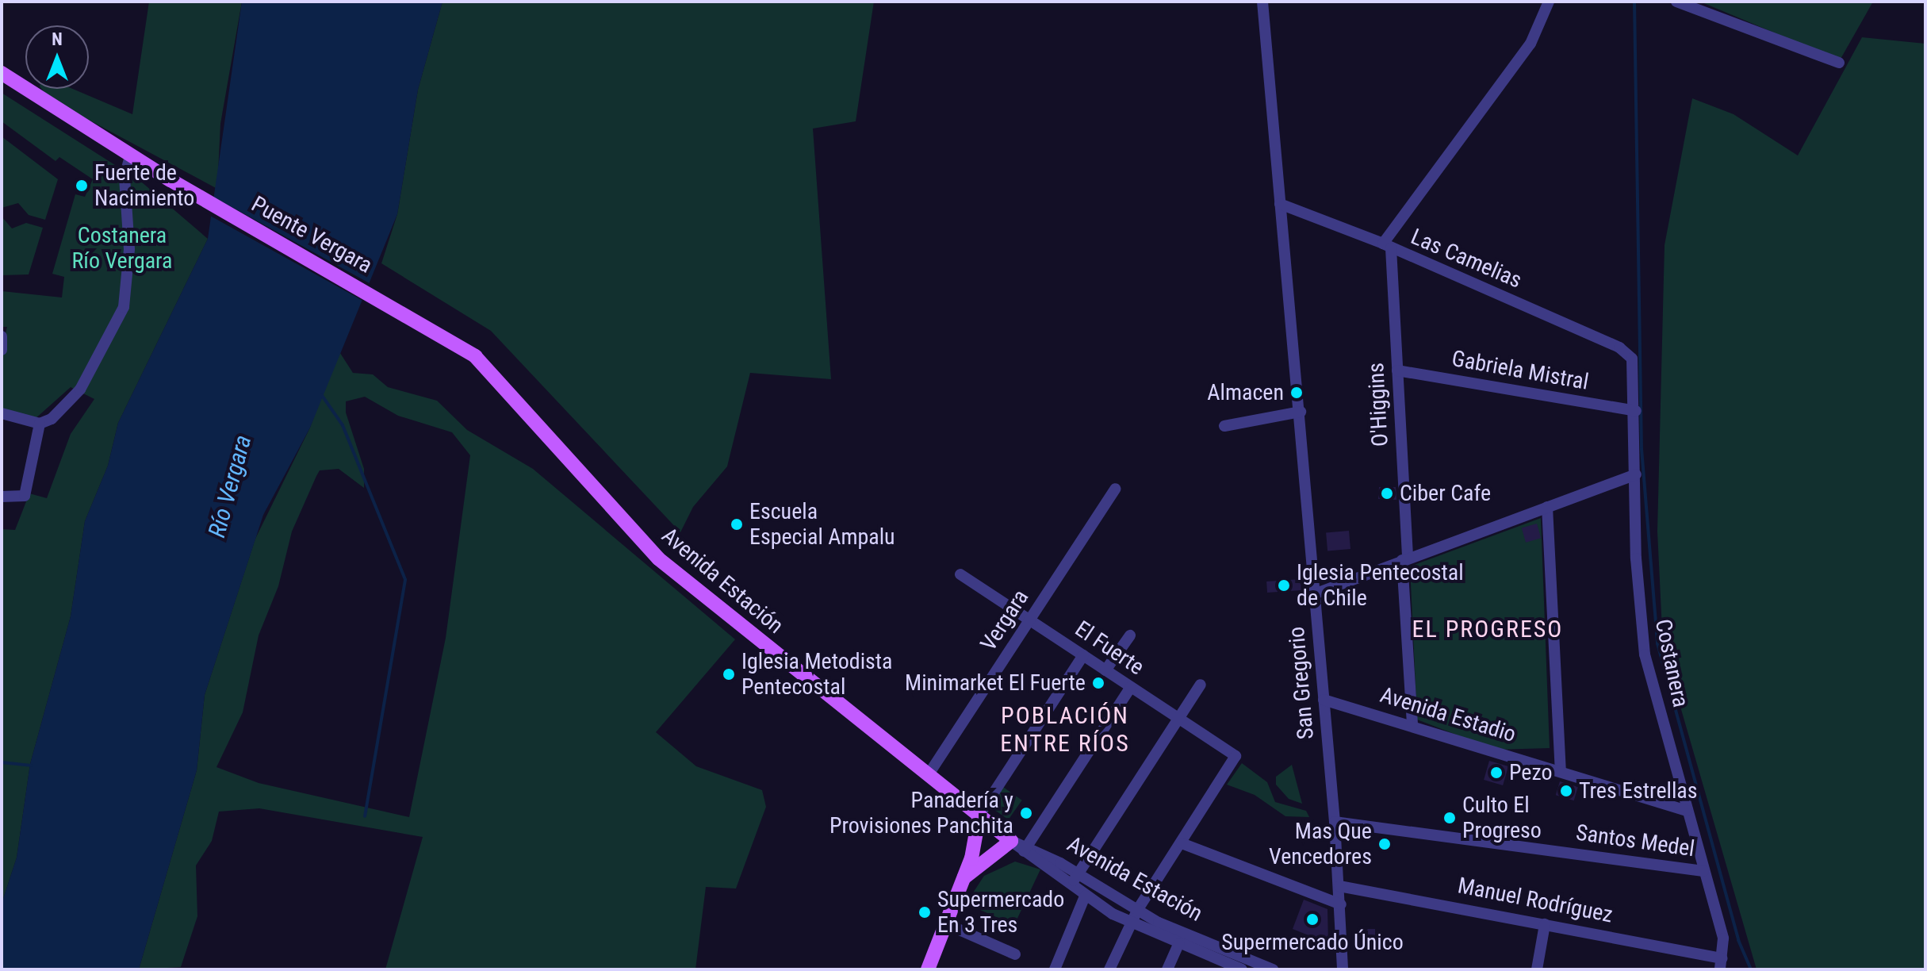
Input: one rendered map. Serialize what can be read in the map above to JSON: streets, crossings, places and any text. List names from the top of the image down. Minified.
{"streets":{"main road":["Puente Vergara","Avenida Estación"],"street":["Las Camelias","Gabriela Mistral","O'Higgins","Vergara","El Fuerte","Costanera","San Gregorio","Avenida Estadio","Santos Medel","Manuel Rodríguez"]},"crossings":[["Puente Vergara","Avenida Estación"],["Las Camelias","O'Higgins"],["Las Camelias","Costanera"],["Las Camelias","San Gregorio"],["Gabriela Mistral","O'Higgins"],["Gabriela Mistral","Costanera"],["O'Higgins","Avenida Estadio"],["Avenida Estación","Vergara"],["Vergara","El Fuerte"],["Costanera","Avenida Estadio"],["Costanera","Santos Medel"],["Costanera","Manuel Rodríguez"],["San Gregorio","Avenida Estadio"],["San Gregorio","Santos Medel"],["San Gregorio","Manuel Rodríguez"]],"districts":["EL PROGRESO","POBLACIÓN ENTRE RÍOS"],"water":["Río Vergara"],"parks":["Costanera Río Vergara"],"places":["Fuerte de Nacimiento","Almacen","Ciber Cafe","Escuela Especial Ampalu","Iglesia Pentecostal de Chile","Iglesia Metodista Pentecostal","Minimarket El Fuerte","Pezo","Tres Estrellas","Panadería y Provisiones Panchita","Culto El Progreso","Mas Que Vencedores","Supermercado En 3 Tres","Supermercado Único"],"north":"top"}
